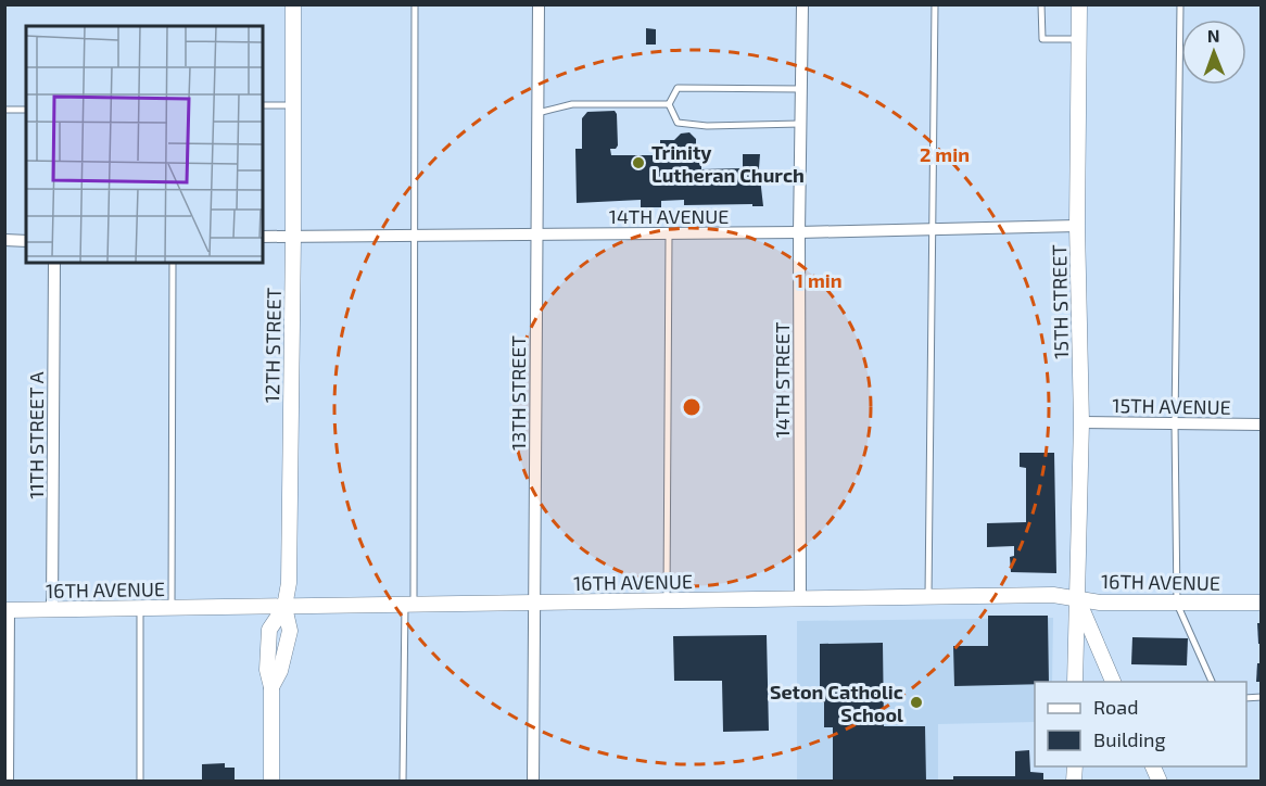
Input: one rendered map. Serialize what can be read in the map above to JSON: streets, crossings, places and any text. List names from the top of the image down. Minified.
{"streets":{"street":["14TH AVENUE","15TH STREET","12TH STREET","14TH STREET","13TH STREET","15TH AVENUE","11TH STREET A","16TH AVENUE"]},"crossings":[["14TH AVENUE","15TH STREET"],["14TH AVENUE","12TH STREET"],["14TH AVENUE","14TH STREET"],["14TH AVENUE","13TH STREET"],["15TH STREET","15TH AVENUE"],["15TH STREET","16TH AVENUE"],["12TH STREET","16TH AVENUE"],["14TH STREET","16TH AVENUE"],["13TH STREET","16TH AVENUE"],["11TH STREET A","16TH AVENUE"]],"places":["Trinity Lutheran Church","Seton Catholic School"],"legend":["Road","Building"],"north":"top","rings":["2 min","1 min"]}
